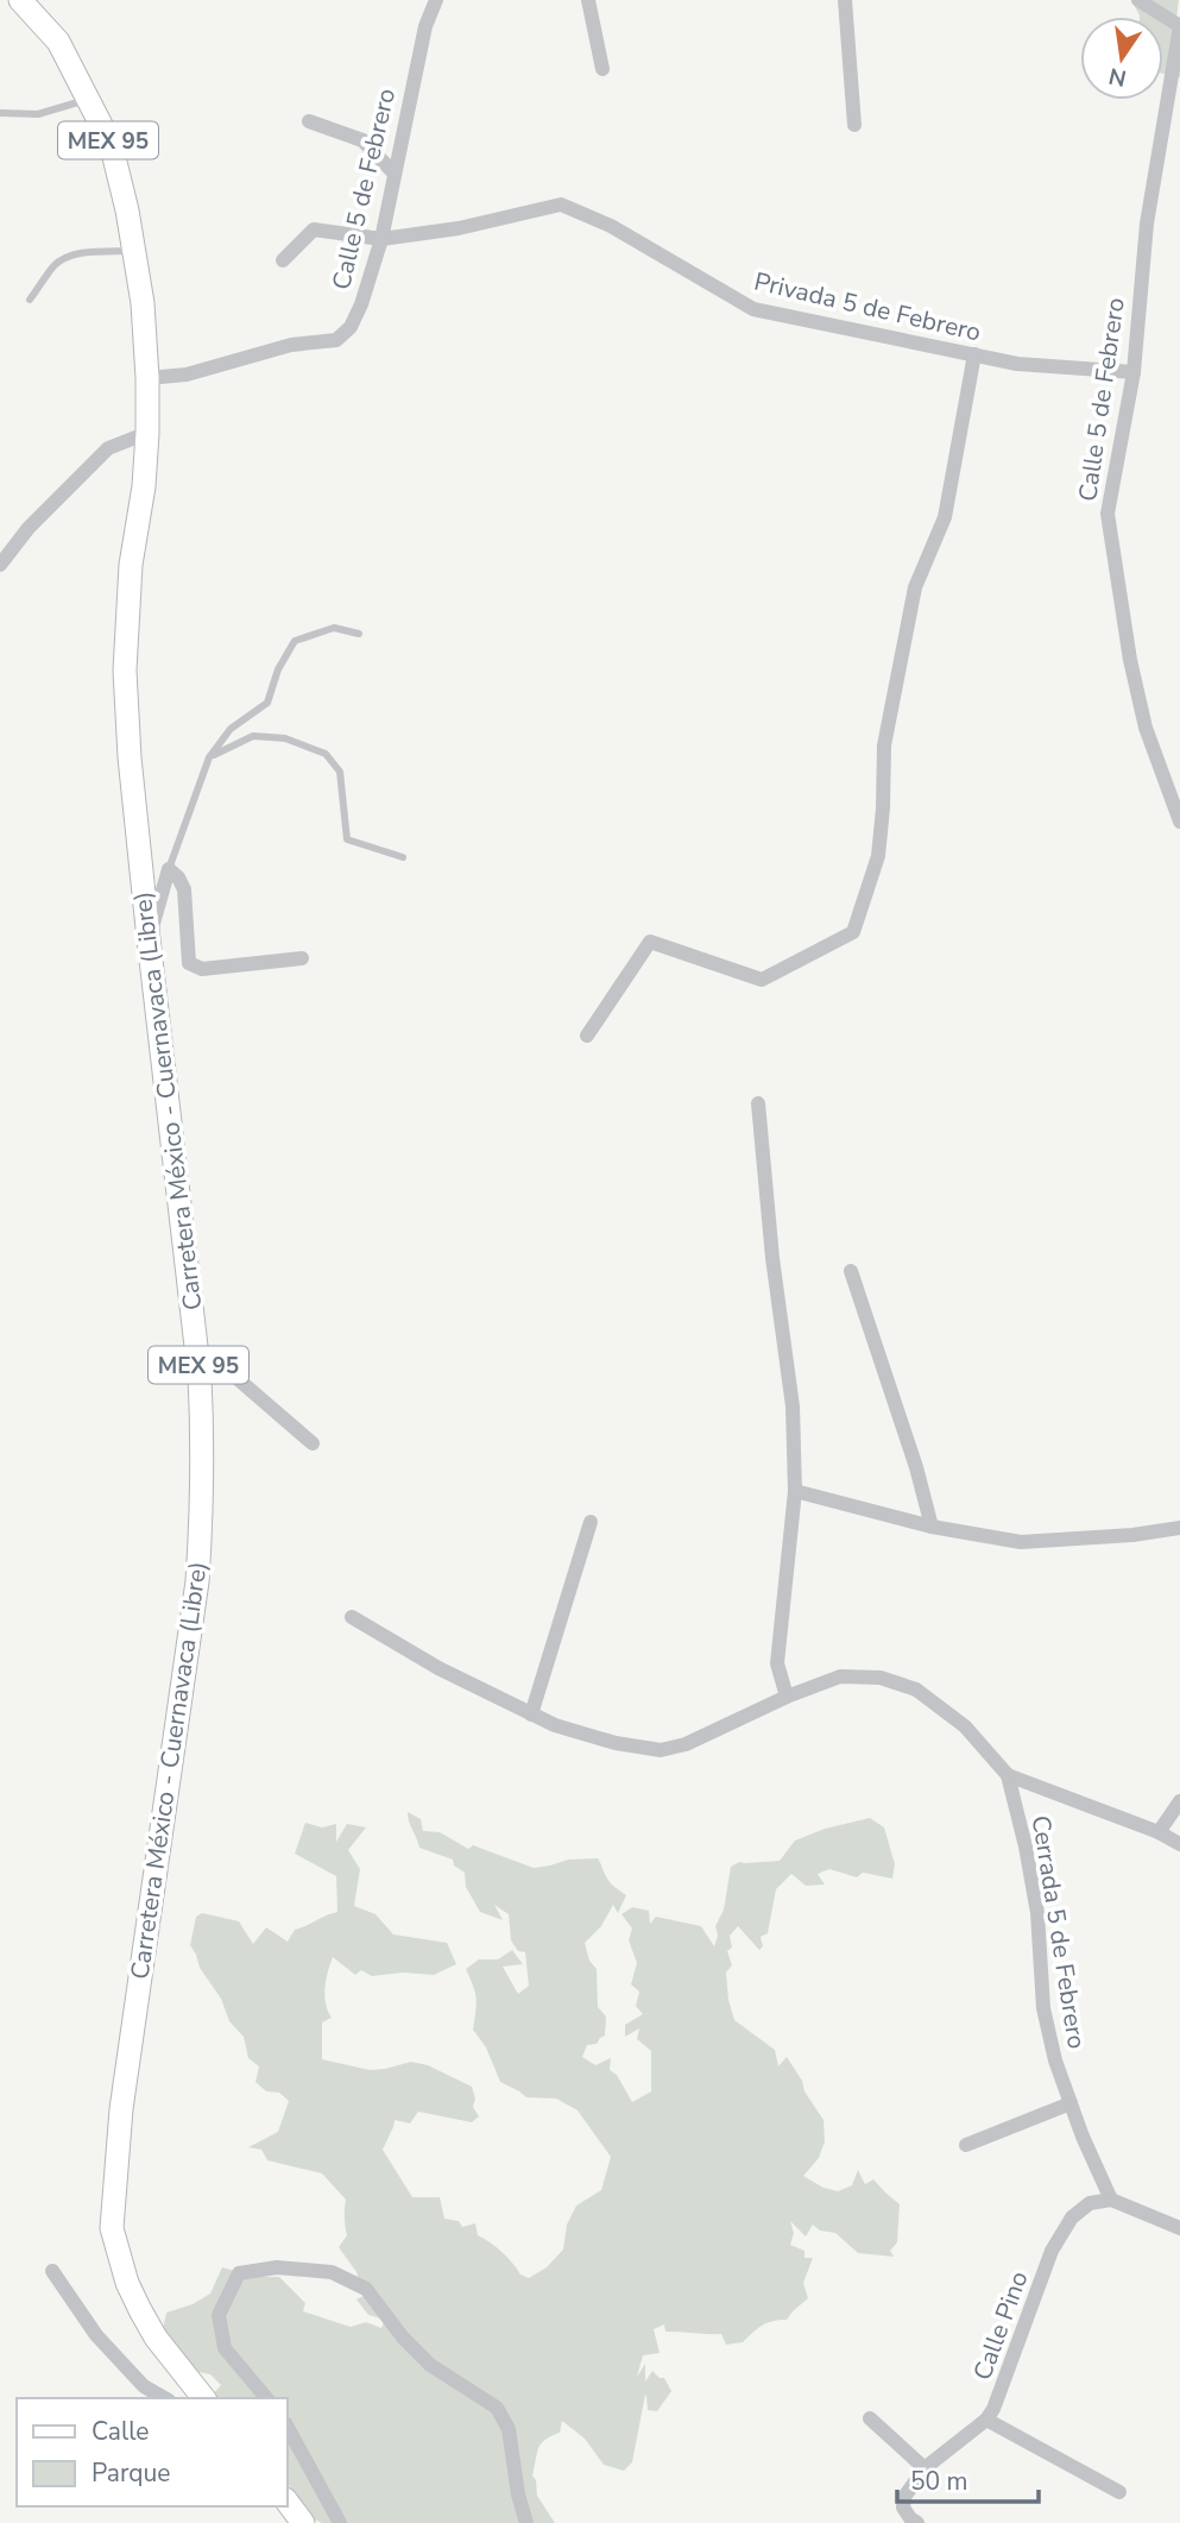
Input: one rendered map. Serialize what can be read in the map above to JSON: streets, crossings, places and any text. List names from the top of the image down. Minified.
{"streets":{"main road":["MEX 95","Carretera México - Cuernavaca (Libre)"],"street":["Calle 5 de Febrero","Privada 5 de Febrero","Cerrada 5 de Febrero","Calle Pino"]},"crossings":[["Calle 5 de Febrero","Privada 5 de Febrero"],["Calle 5 de Febrero","Carretera México - Cuernavaca (Libre)"],["Cerrada 5 de Febrero","Calle Pino"]],"legend":["Calle","Parque"],"scale_bar":"50 m","north":"bottom"}
